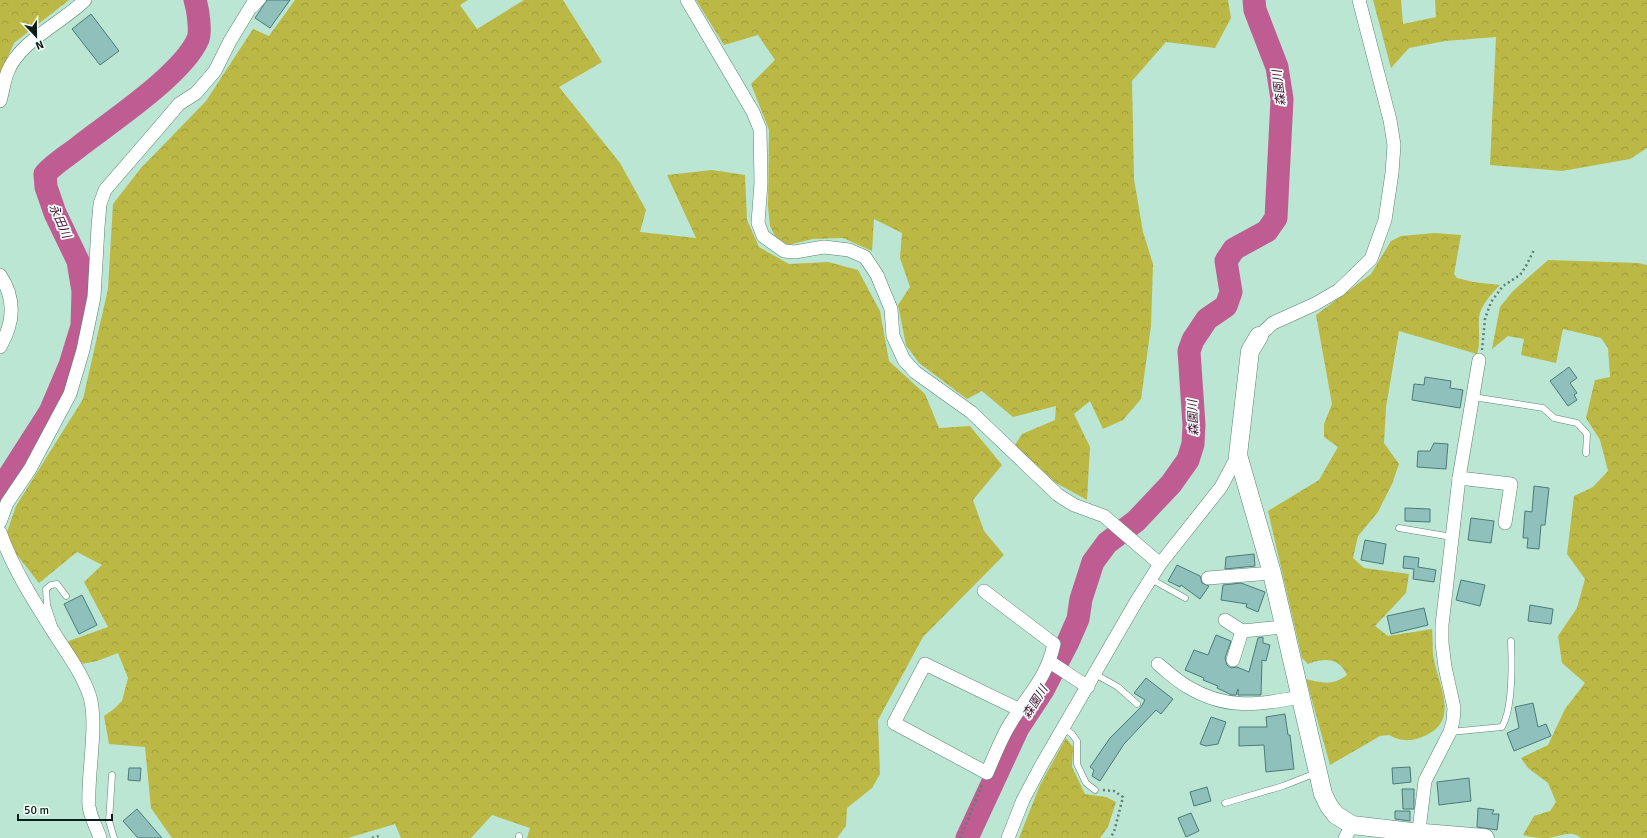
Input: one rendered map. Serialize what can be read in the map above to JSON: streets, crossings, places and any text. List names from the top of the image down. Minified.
{"water":["森園川","永田川"],"scale_bar":"50 m","north":"bottom"}
